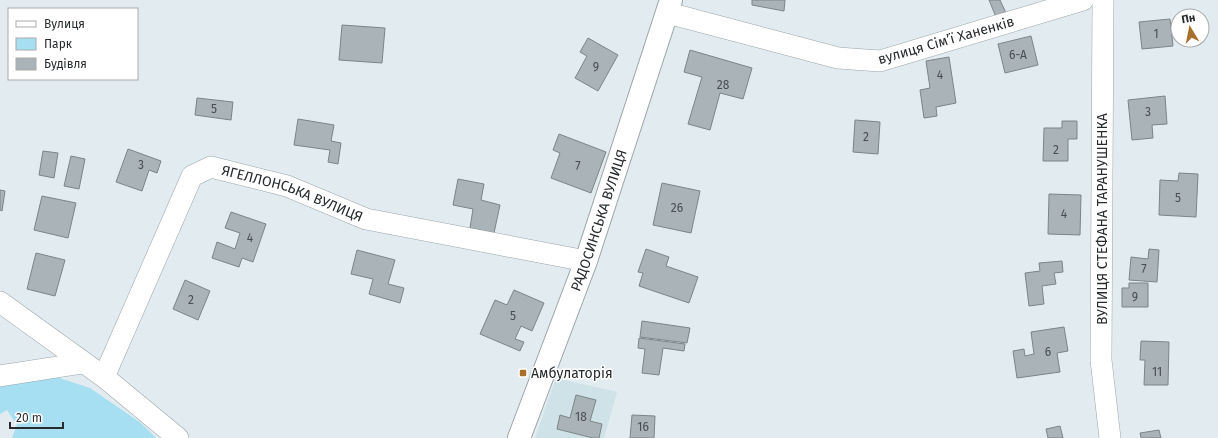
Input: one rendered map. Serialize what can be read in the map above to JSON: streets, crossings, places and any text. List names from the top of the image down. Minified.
{"streets":{"street":["вулиця Сімʼї Ханенків","ЯГЕЛЛОНСЬКА ВУЛИЦЯ","ВУЛИЦЯ СТЕФАНА ТАРАНУШЕНКА","РАДОСИНСЬКА ВУЛИЦЯ"]},"crossings":[["вулиця Сімʼї Ханенків","РАДОСИНСЬКА ВУЛИЦЯ"],["ЯГЕЛЛОНСЬКА ВУЛИЦЯ","РАДОСИНСЬКА ВУЛИЦЯ"]],"places":{"transit":["Амбулаторія"]},"house_numbers":["1","6-А","9","4","28","5","3","2","2","3","7","5","26","4","4","7","9","2","5","6","11","18","16"],"legend":["Вулиця","Парк","Будівля"],"scale_bar":"20 m","north":"top"}
